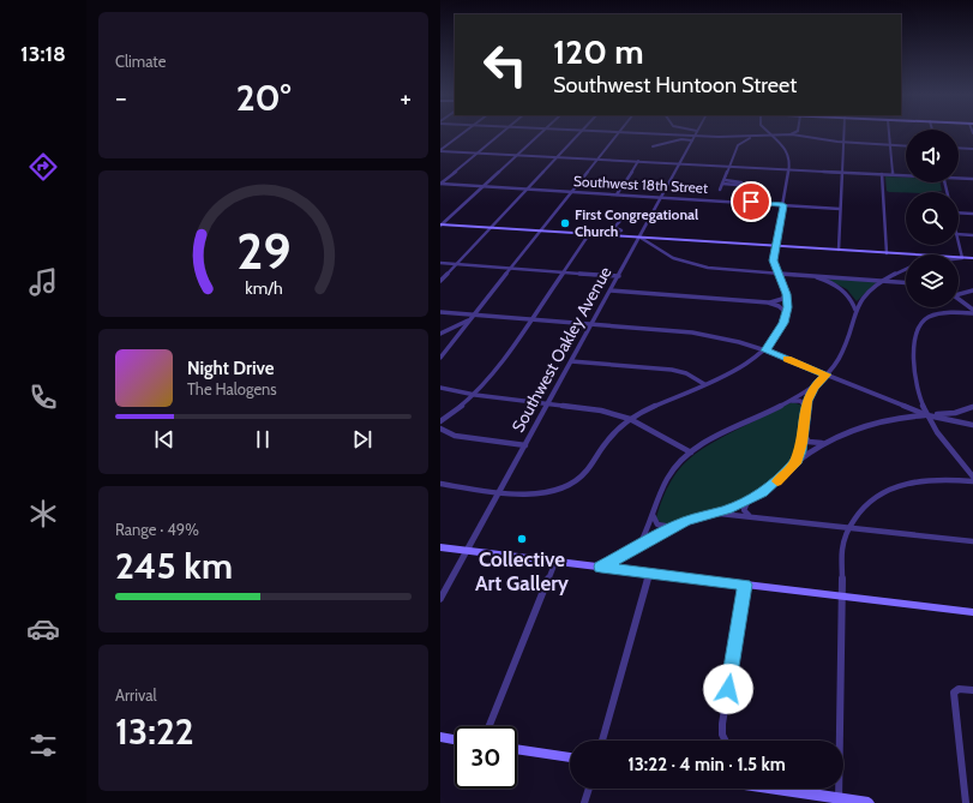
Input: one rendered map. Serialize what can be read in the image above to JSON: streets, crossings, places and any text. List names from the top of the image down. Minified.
{"streets":{"street":["Southwest 18th Street","Southwest Oakley Avenue"]},"crossings":[["Southwest 18th Street","Southwest Oakley Avenue"]],"places":["First Congregational Church","Collective Art Gallery"],"page":{"tabs":"13:18","tile":["Climate",["Range · 49%","245 km"],["Arrival","13:22"]],"turn":["120 m","Southwest Huntoon Street"],"heat":["−","20°","+"],"song":["Night Drive","The Halogens"],"limit":"30","trip":"13:22 · 4 min · 1.5 km","gauge":["29","km/h"]}}
